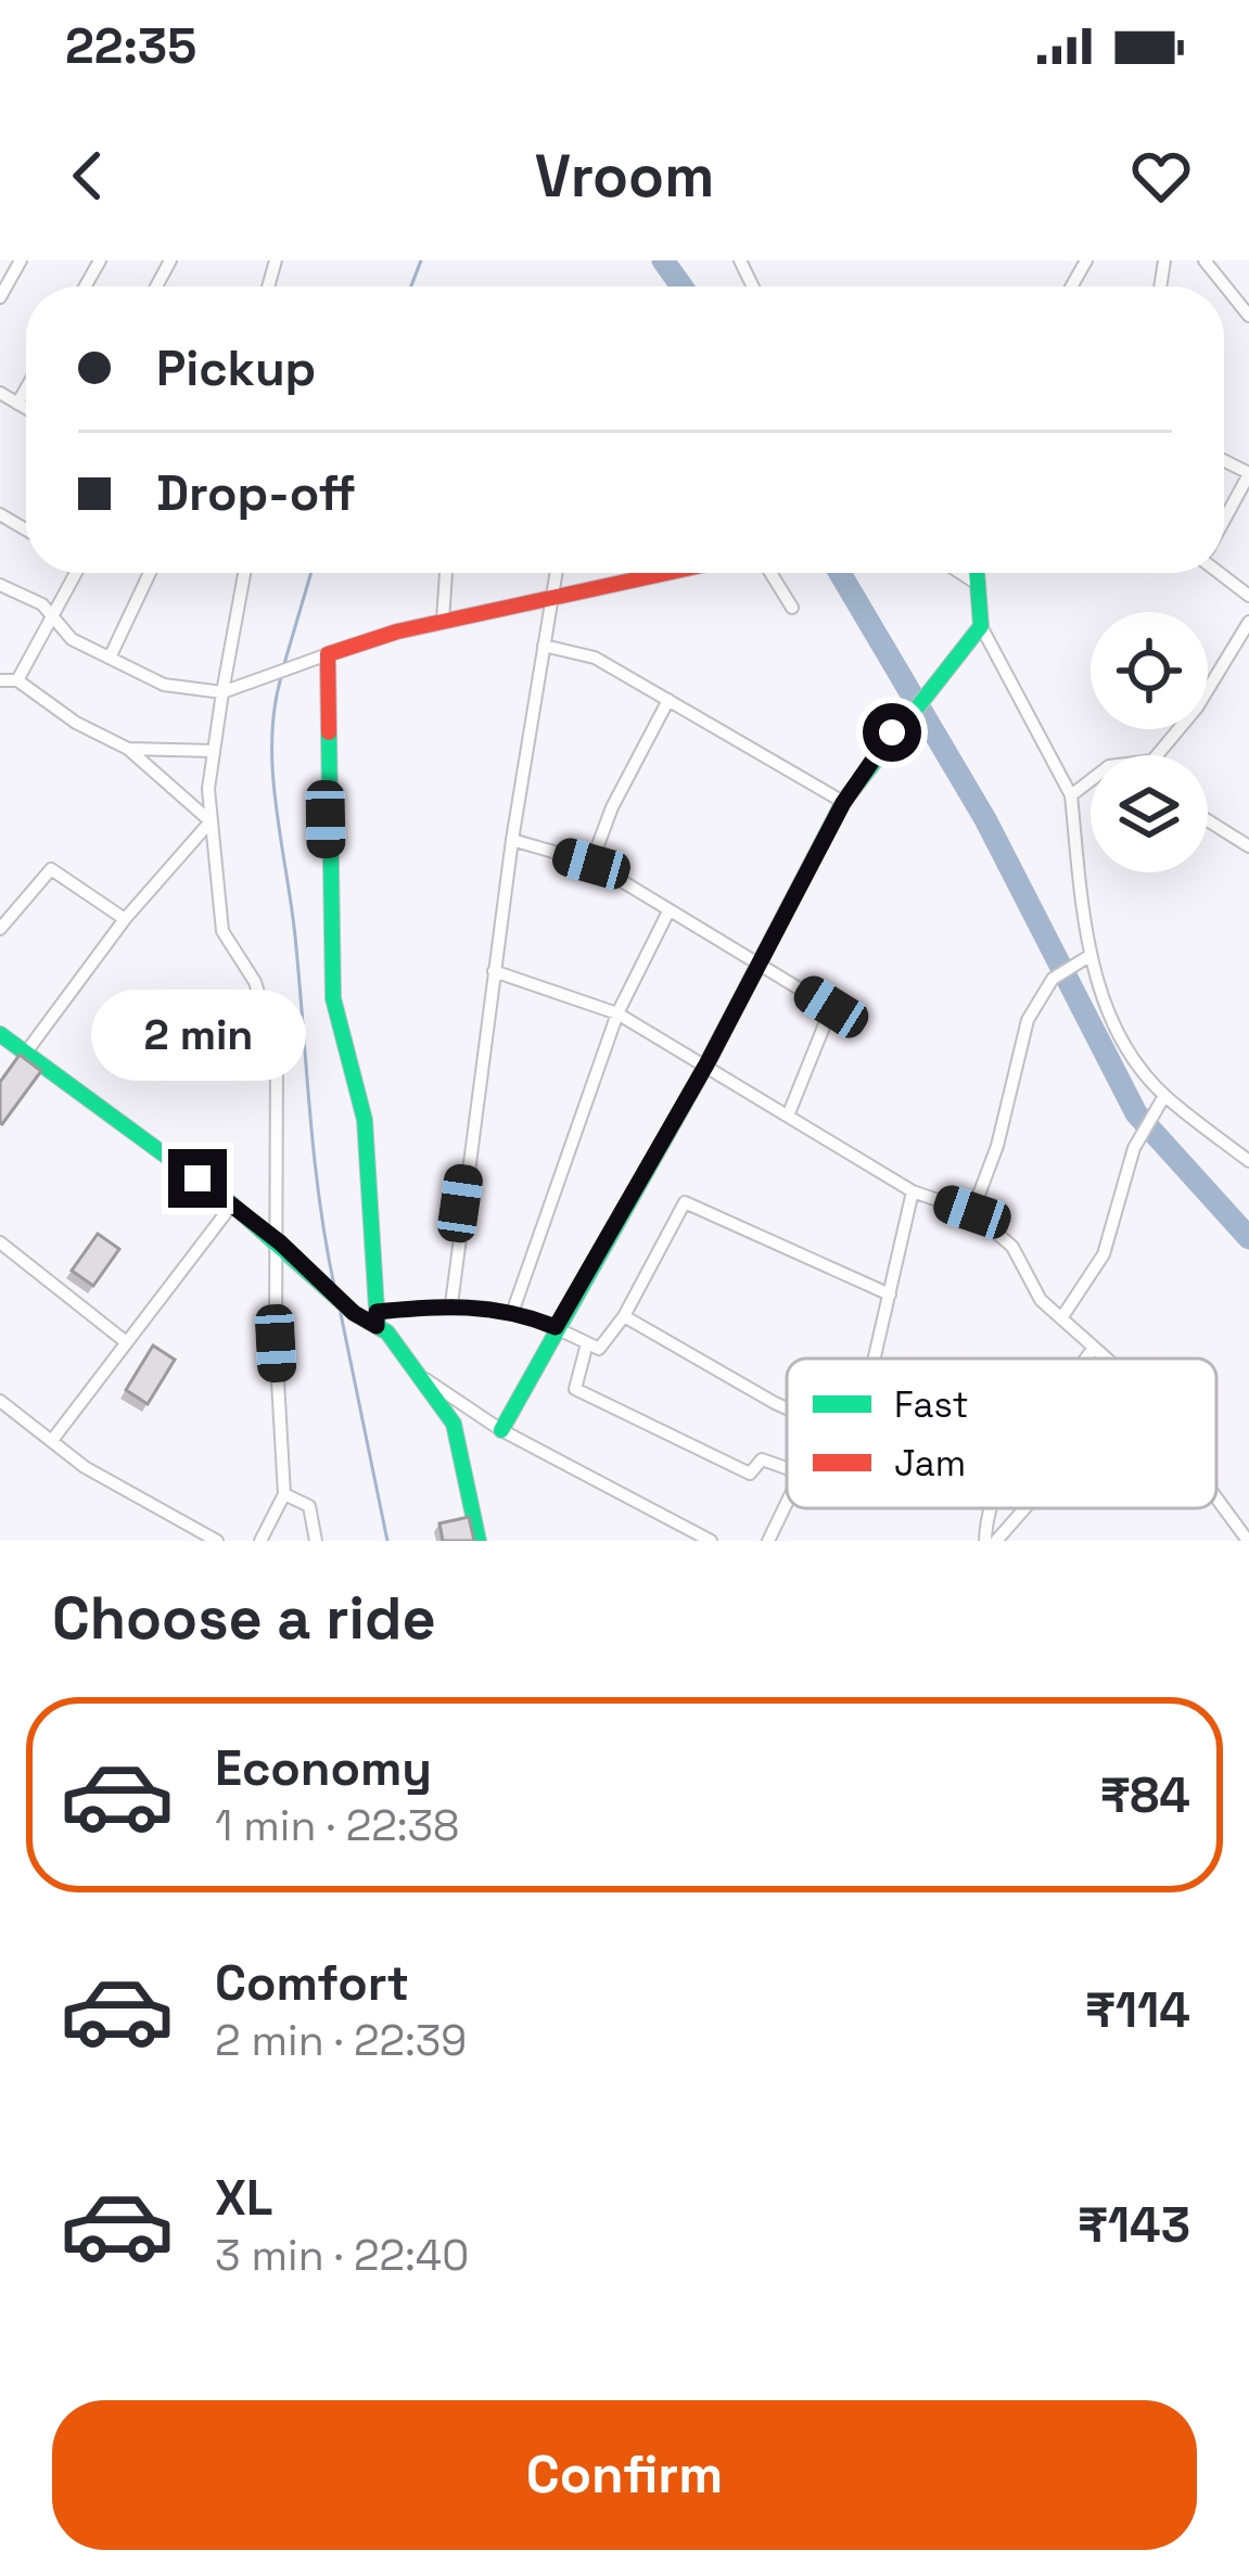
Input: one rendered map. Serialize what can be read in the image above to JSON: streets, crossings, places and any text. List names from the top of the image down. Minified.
{"legend":["Fast","Jam"],"page":{"status":"22:35","header":"Vroom","banner":["Pickup","Drop-off"],"bubble":"2 min","heading":"Choose a ride","list":[{"name":"Economy","note":"1 min · 22:38","value":"₹84"},{"name":"Comfort","note":"2 min · 22:39","value":"₹114"},{"name":"XL","note":"3 min · 22:40","value":"₹143"}],"buttons":"Confirm"}}
